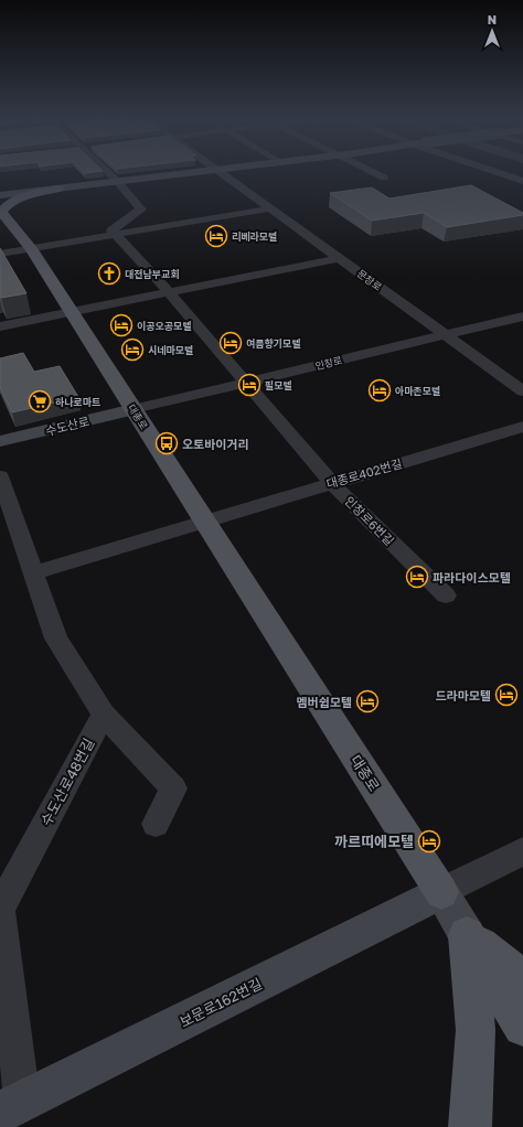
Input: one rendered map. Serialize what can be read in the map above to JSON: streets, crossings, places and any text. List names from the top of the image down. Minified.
{"streets":{"main road":["대종로","수도산로","보문로162번길"],"street":["문창로","인창로","대종로402번길","인창로6번길","수도산로48번길"]},"crossings":[["문창로","인창로"],["인창로","대종로"],["인창로","수도산로"],["인창로","인창로6번길"],["대종로","수도산로"],["대종로","대종로402번길"],["대종로","보문로162번길"],["대종로402번길","인창로6번길"],["수도산로48번길","보문로162번길"]],"places":{"hotel":["리베라모텔","이공오공모텔","여름향기모텔","시네마모텔","필모텔","아마존모텔","파라다이스모텔","드라마모텔","멤버쉽모텔","까르띠에모텔"],"church":["대전남부교회"],"supermarket":["하나로마트"],"bus stop":["오토바이거리"]},"north":"top"}
